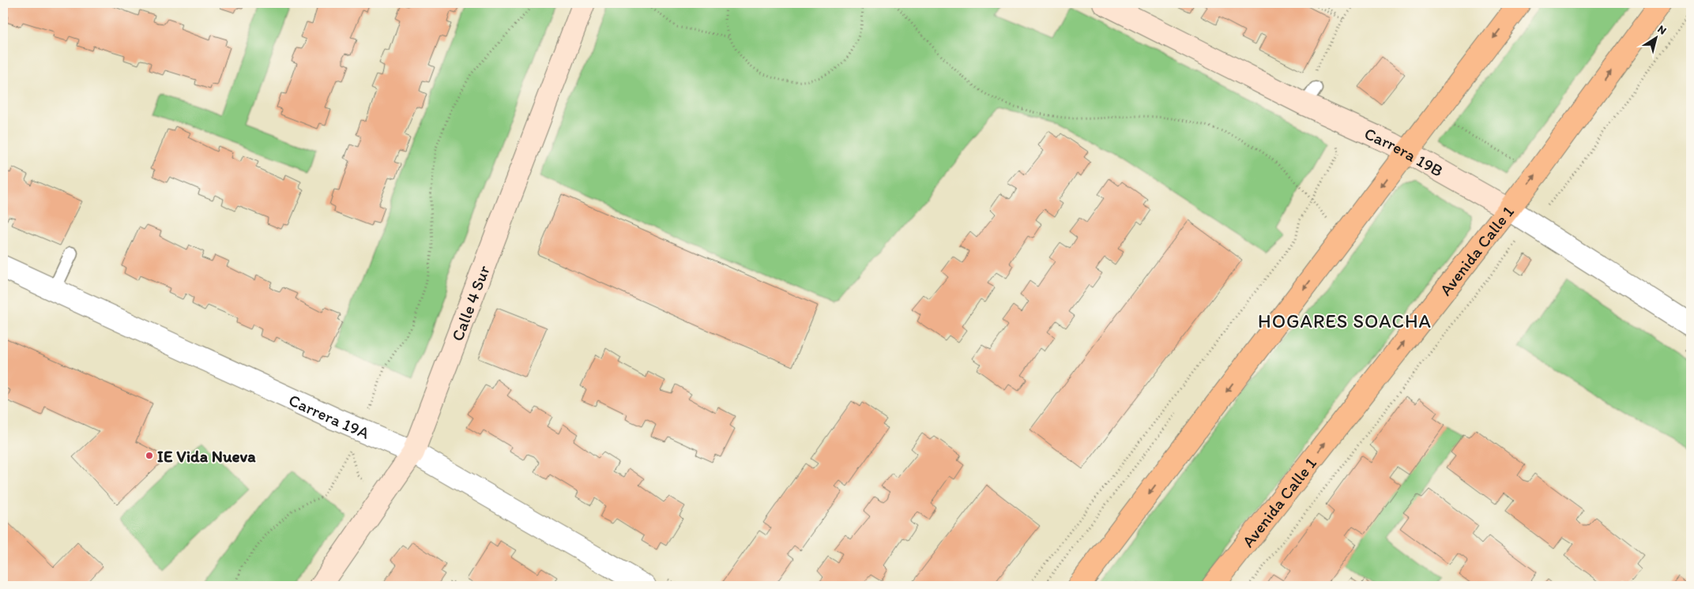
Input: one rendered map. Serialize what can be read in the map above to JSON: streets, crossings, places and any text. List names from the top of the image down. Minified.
{"streets":{"main road":["Carrera 19B","Avenida Calle 1","Calle 4 Sur"],"street":["Carrera 19A"]},"crossings":[["Carrera 19B","Avenida Calle 1"],["Calle 4 Sur","Carrera 19A"]],"districts":["HOGARES SOACHA"],"places":["IE Vida Nueva"],"north":"top right"}
